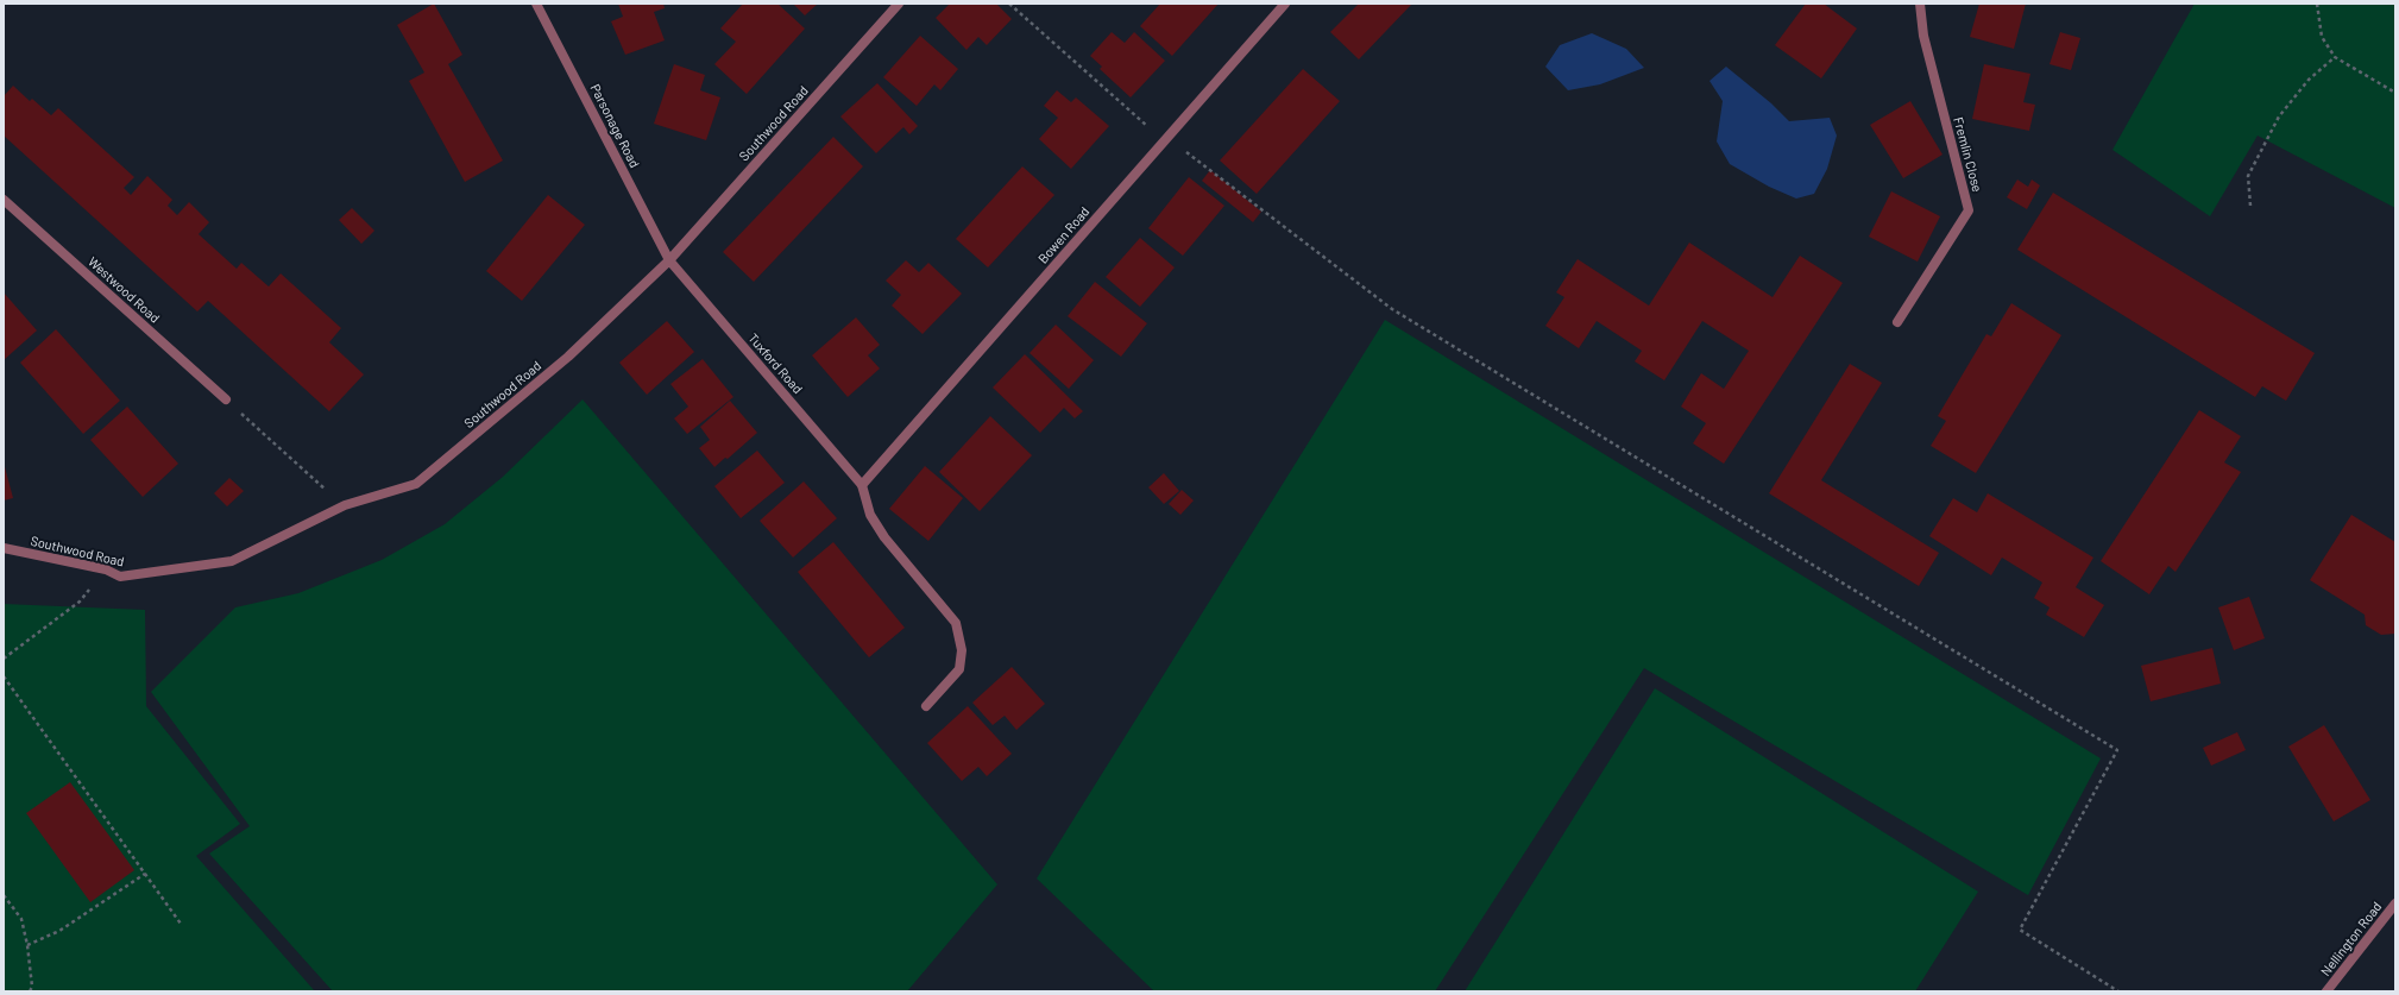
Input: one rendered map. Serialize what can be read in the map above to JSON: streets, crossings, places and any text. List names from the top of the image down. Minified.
{"streets":{"street":["Southwood Road","Parsonage Road","Fremlin Close","Bowen Road","Westwood Road","Tuxford Road","Nellington Road"]},"crossings":[["Southwood Road","Parsonage Road"],["Southwood Road","Tuxford Road"],["Parsonage Road","Tuxford Road"],["Bowen Road","Tuxford Road"]]}
